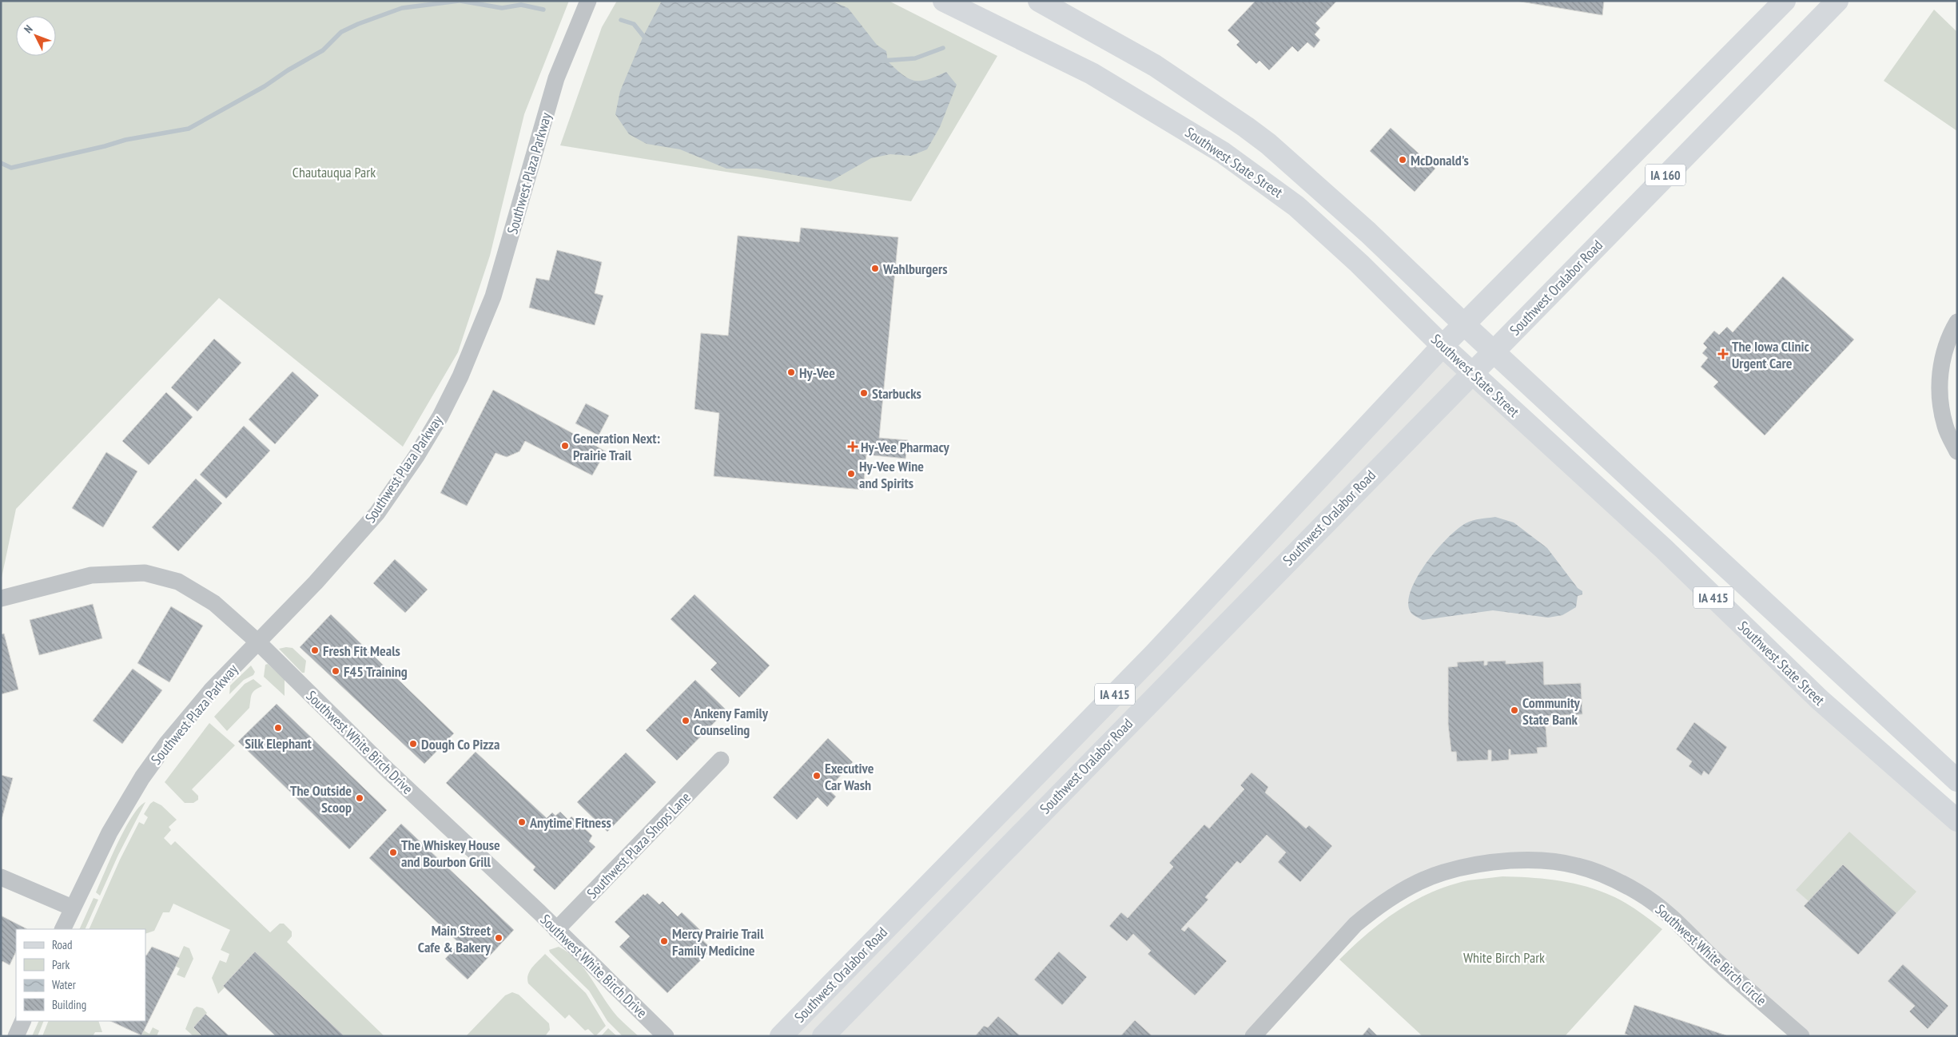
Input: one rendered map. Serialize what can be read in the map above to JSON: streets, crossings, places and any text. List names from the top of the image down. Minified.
{"streets":{"main road":["Southwest State Street","IA 160","Southwest Oralabor Road","IA 415"],"street":["Southwest Plaza Parkway","Southwest White Birch Drive","Southwest Plaza Shops Lane","Southwest White Birch Circle"]},"crossings":[["Southwest State Street","Southwest Oralabor Road"],["Southwest Plaza Parkway","Southwest White Birch Drive"],["Southwest White Birch Drive","Southwest Plaza Shops Lane"]],"parks":["Chautauqua Park","White Birch Park"],"places":{"other":["McDonald's","Wahlburgers","Hy-Vee","Starbucks","Generation Next: Prairie Trail","Hy-Vee Wine and Spirits","Fresh Fit Meals","F45 Training","Community State Bank","Ankeny Family Counseling","Silk Elephant","Dough Co Pizza","Executive Car Wash","The Outside Scoop","Anytime Fitness","The Whiskey House and Bourbon Grill","Main Street Cafe & Bakery","Mercy Prairie Trail Family Medicine"],"health":["The Iowa Clinic Urgent Care","Hy-Vee Pharmacy"]},"legend":["Road","Park","Water","Building"],"north":"top left"}
